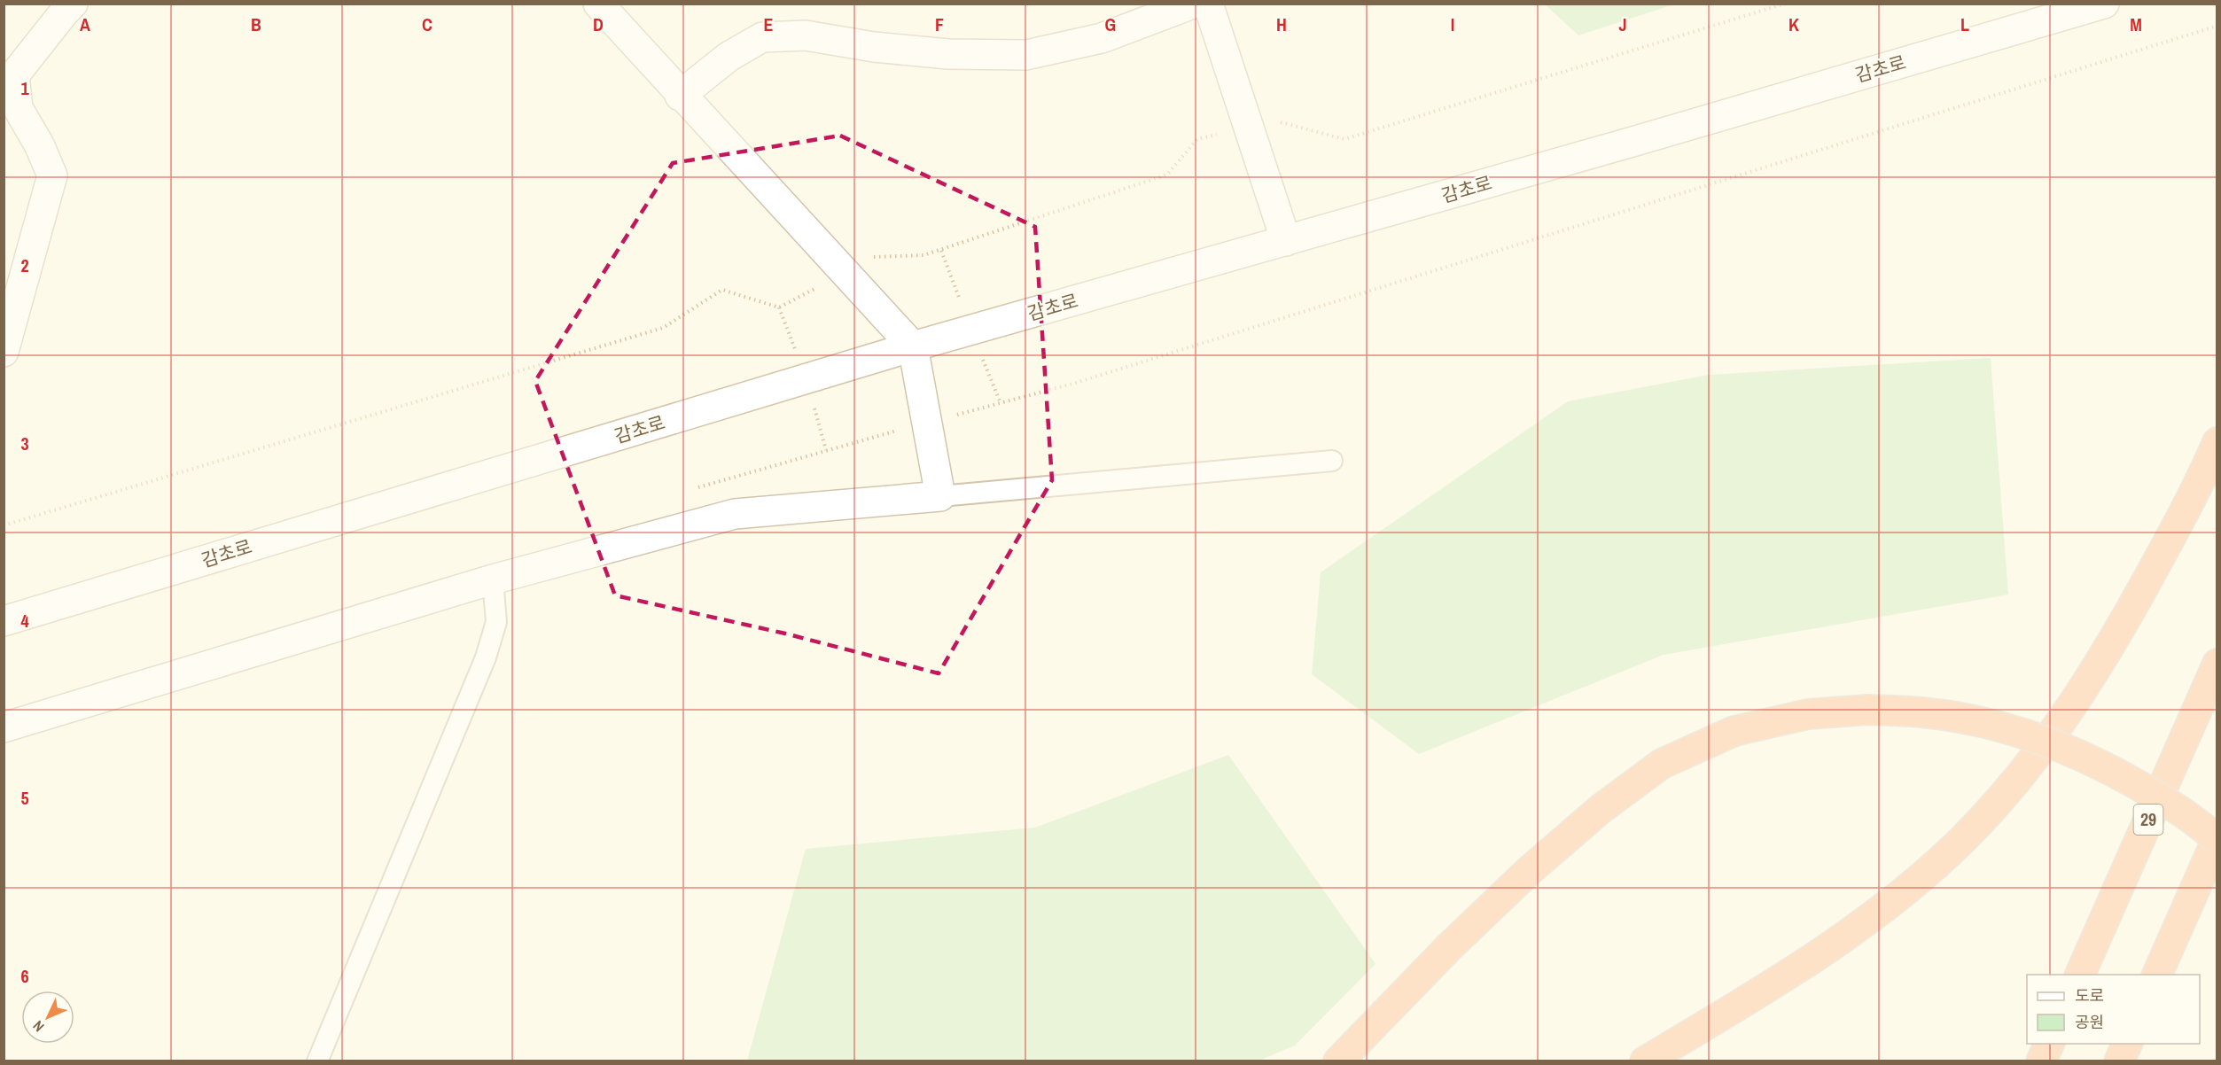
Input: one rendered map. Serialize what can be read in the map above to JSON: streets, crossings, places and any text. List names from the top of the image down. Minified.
{"streets":{"highway":["29"],"street":["감초로"]},"legend":["도로","공원"],"north":"bottom left","grid":{"columns":["A","B","C","D","E","F","G","H","I","J","K","L","M"],"rows":["1","2","3","4","5","6"]}}
